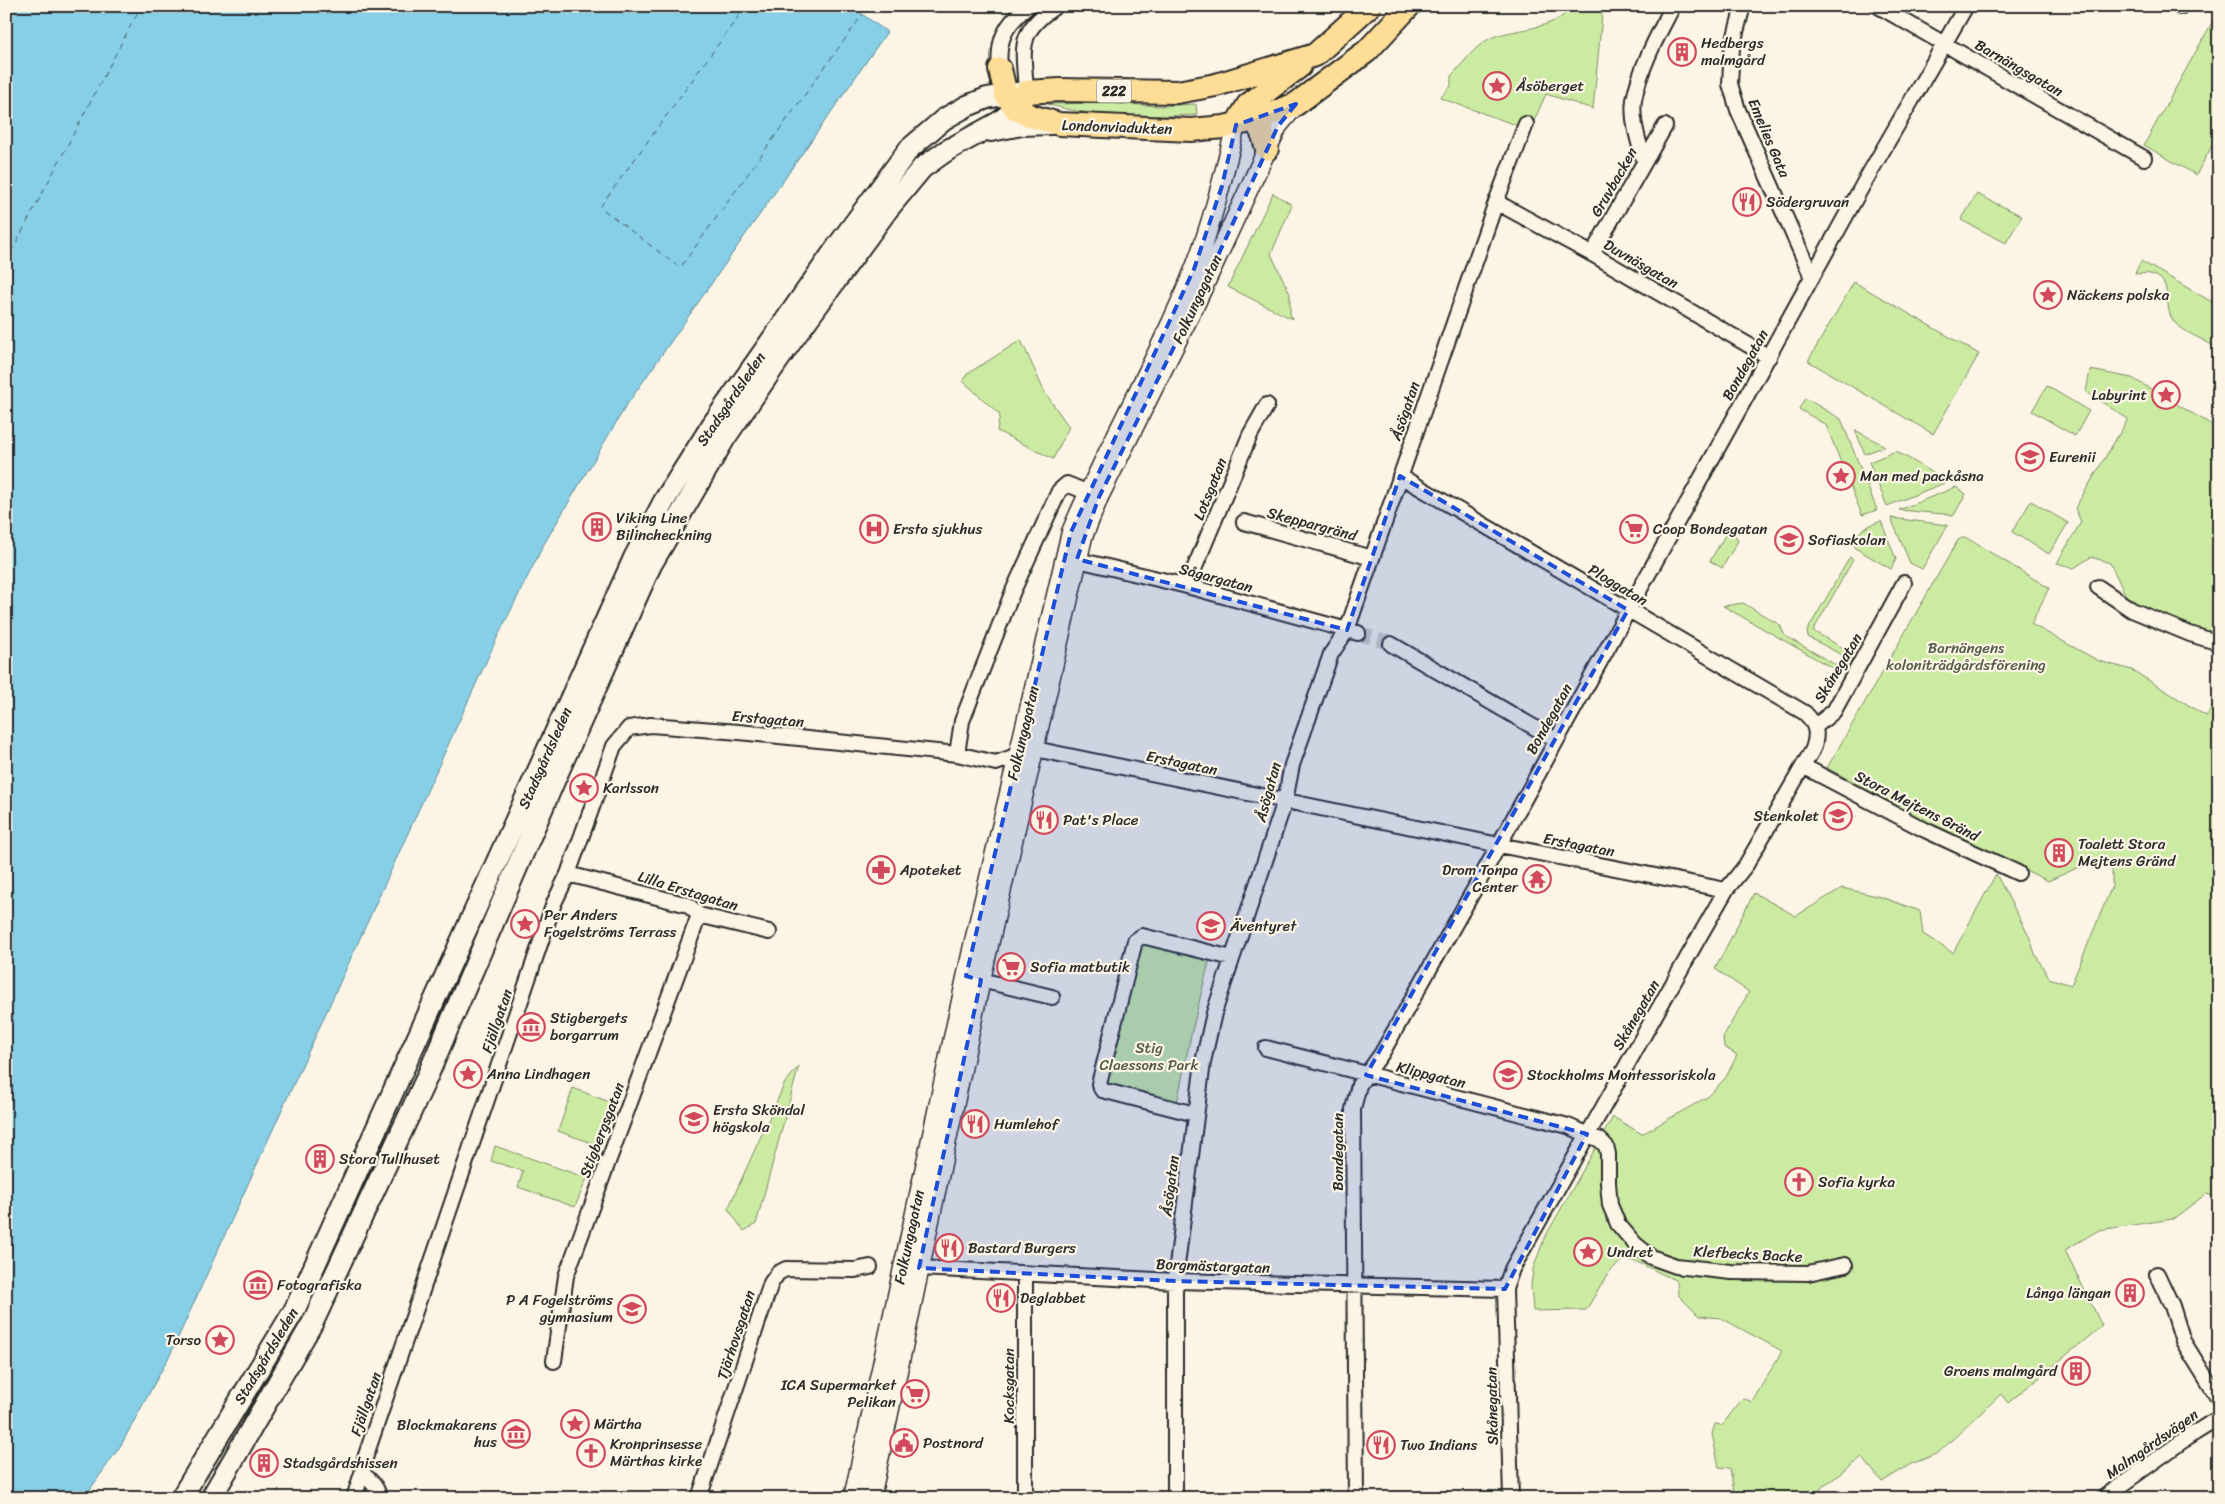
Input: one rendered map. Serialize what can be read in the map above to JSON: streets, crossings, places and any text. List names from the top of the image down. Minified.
{"streets":{"main road":["222","Londonviadukten","Folkungagatan","Stadsgårdsleden"],"street":["Barnängsgatan","Emelies Gata","Gruvbacken","Duvnäsgatan","Bondegatan","Åsögatan","Lotsgatan","Skeppargränd","Sågargatan","Ploggatan","Skånegatan","Erstagatan","Stora Mejtens Gränd","Lilla Erstagatan","Fjällgatan","Klippgatan","Stigbergsgatan","Klefbecks Backe","Borgmästargatan","Tjärhovsgatan","Kocksgatan","Malmgårdsvägen"]},"crossings":[["Barnängsgatan","Bondegatan"],["222","Stadsgårdsleden"],["Londonviadukten","Folkungagatan"],["Londonviadukten","Stadsgårdsleden"],["Emelies Gata","Bondegatan"],["Gruvbacken","Duvnäsgatan"],["Duvnäsgatan","Bondegatan"],["Duvnäsgatan","Åsögatan"],["Folkungagatan","Sågargatan"],["Folkungagatan","Erstagatan"],["Folkungagatan","Borgmästargatan"],["Bondegatan","Ploggatan"],["Bondegatan","Erstagatan"],["Bondegatan","Klippgatan"],["Bondegatan","Borgmästargatan"],["Åsögatan","Skeppargränd"],["Åsögatan","Sågargatan"],["Åsögatan","Ploggatan"],["Åsögatan","Erstagatan"],["Åsögatan","Borgmästargatan"],["Lotsgatan","Sågargatan"],["Ploggatan","Skånegatan"],["Skånegatan","Erstagatan"],["Skånegatan","Stora Mejtens Gränd"],["Skånegatan","Klippgatan"],["Skånegatan","Klefbecks Backe"],["Skånegatan","Borgmästargatan"],["Erstagatan","Fjällgatan"],["Lilla Erstagatan","Fjällgatan"],["Lilla Erstagatan","Stigbergsgatan"],["Klippgatan","Klefbecks Backe"],["Borgmästargatan","Kocksgatan"]],"parks":["Barnängens koloniträdgårdsförening","Stig Claessons Park"],"places":{"building":["Hedbergs malmgård","Viking Line Bilincheckning","Toalett Stora Mejtens Gränd","Stora Tullhuset","Långa längan","Groens malmgård","Stadsgårdshissen"],"place":["Åsöberget","Näckens polska","Labyrint","Man med packåsna","Karlsson","Per Anders Fogelströms Terrass","Anna Lindhagen","Undret","Torso","Märtha"],"restaurant":["Södergruvan","Pat's Place","Humlehof","Bastard Burgers","Deglabbet","Two Indians"],"school or university":["Eurenii","Sofiaskolan","Stenkolet","Äventyret","Stockholms Montessoriskola","Ersta Sköndal högskola","P A Fogelströms gymnasium"],"hospital":["Ersta sjukhus"],"supermarket":["Coop Bondegatan","Sofia matbutik","ICA Supermarket Pelikan"],"pharmacy":["Apoteket"],"temple":["Drom Tonpa Center"],"museum":["Stigbergets borgarrum","Fotografiska","Blockmakarens hus"],"church":["Sofia kyrka","Kronprinsesse Märthas kirke"],"public building":["Postnord"]}}
